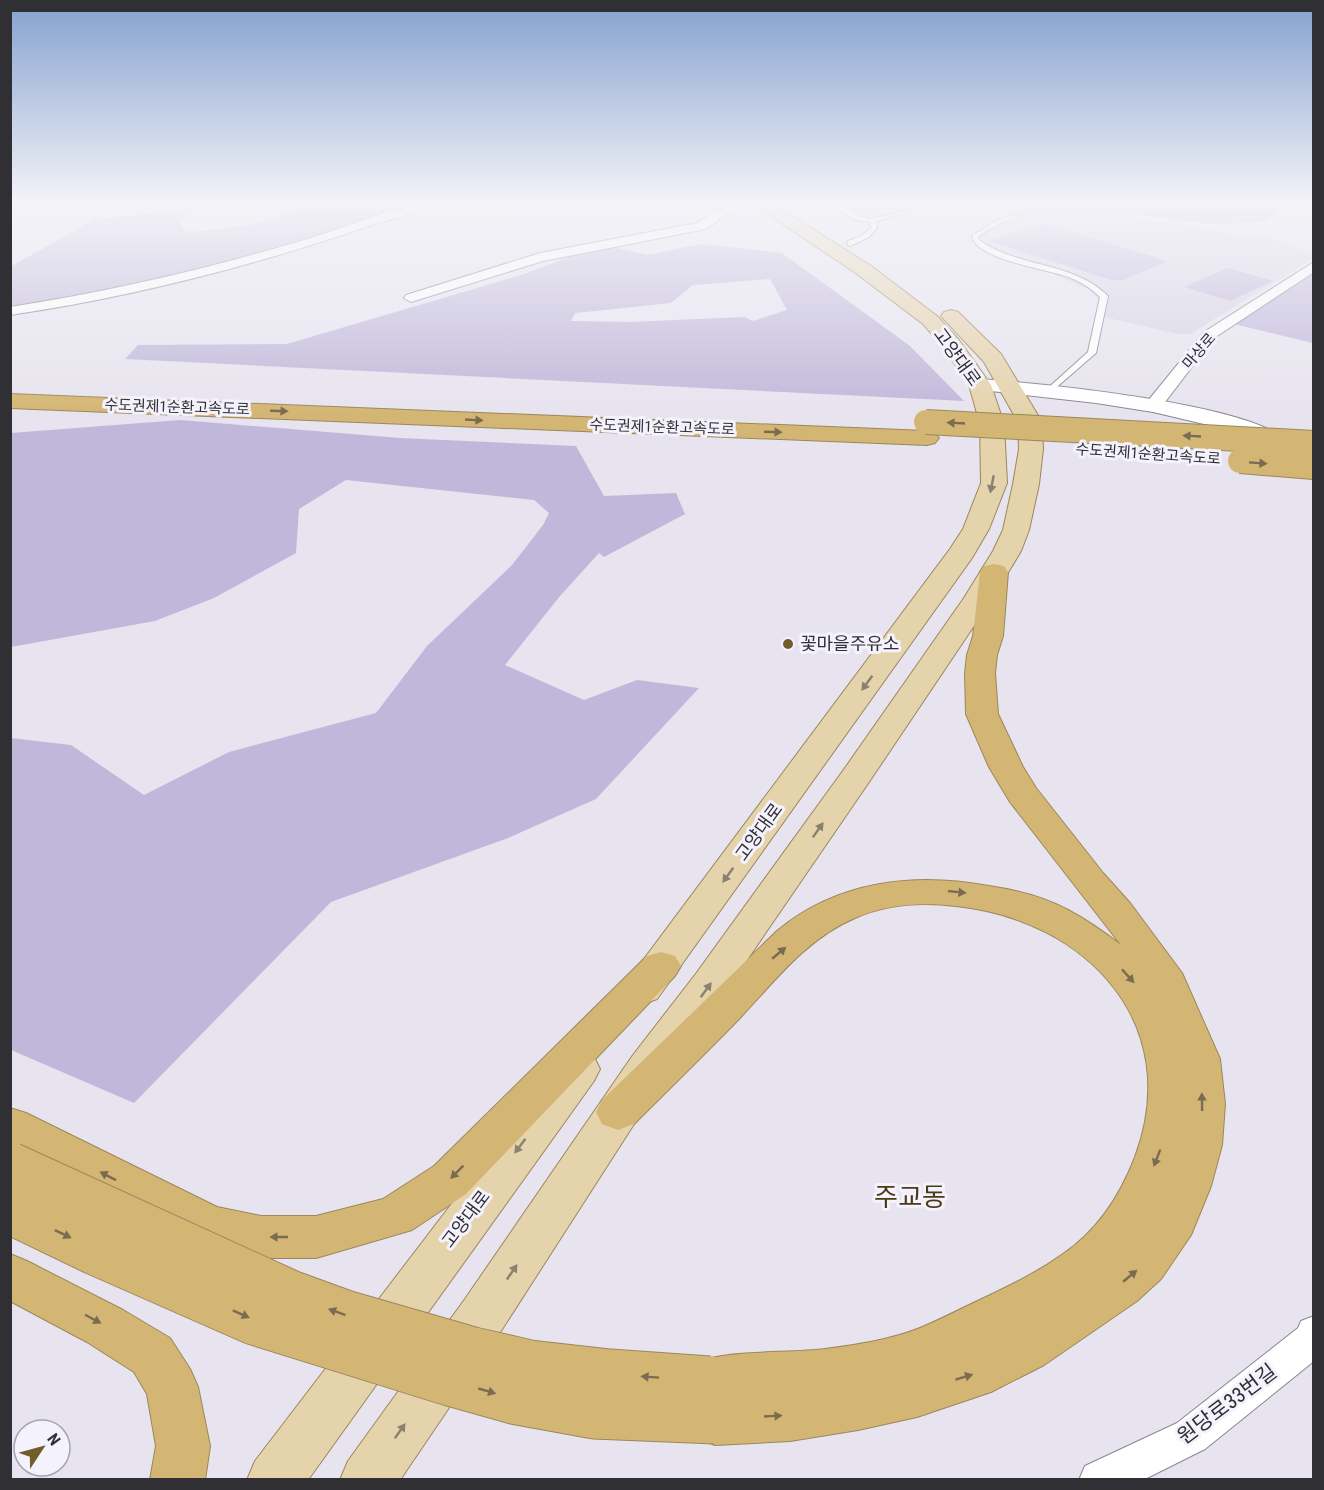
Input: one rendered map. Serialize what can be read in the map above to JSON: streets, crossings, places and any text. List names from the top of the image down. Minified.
{"streets":{"highway":["수도권제1순환고속도로"],"main road":["고양대로"],"street":["마상로","원당로33번길"]},"districts":["주교동"],"places":["꽃마을주유소"],"north":"top right"}
